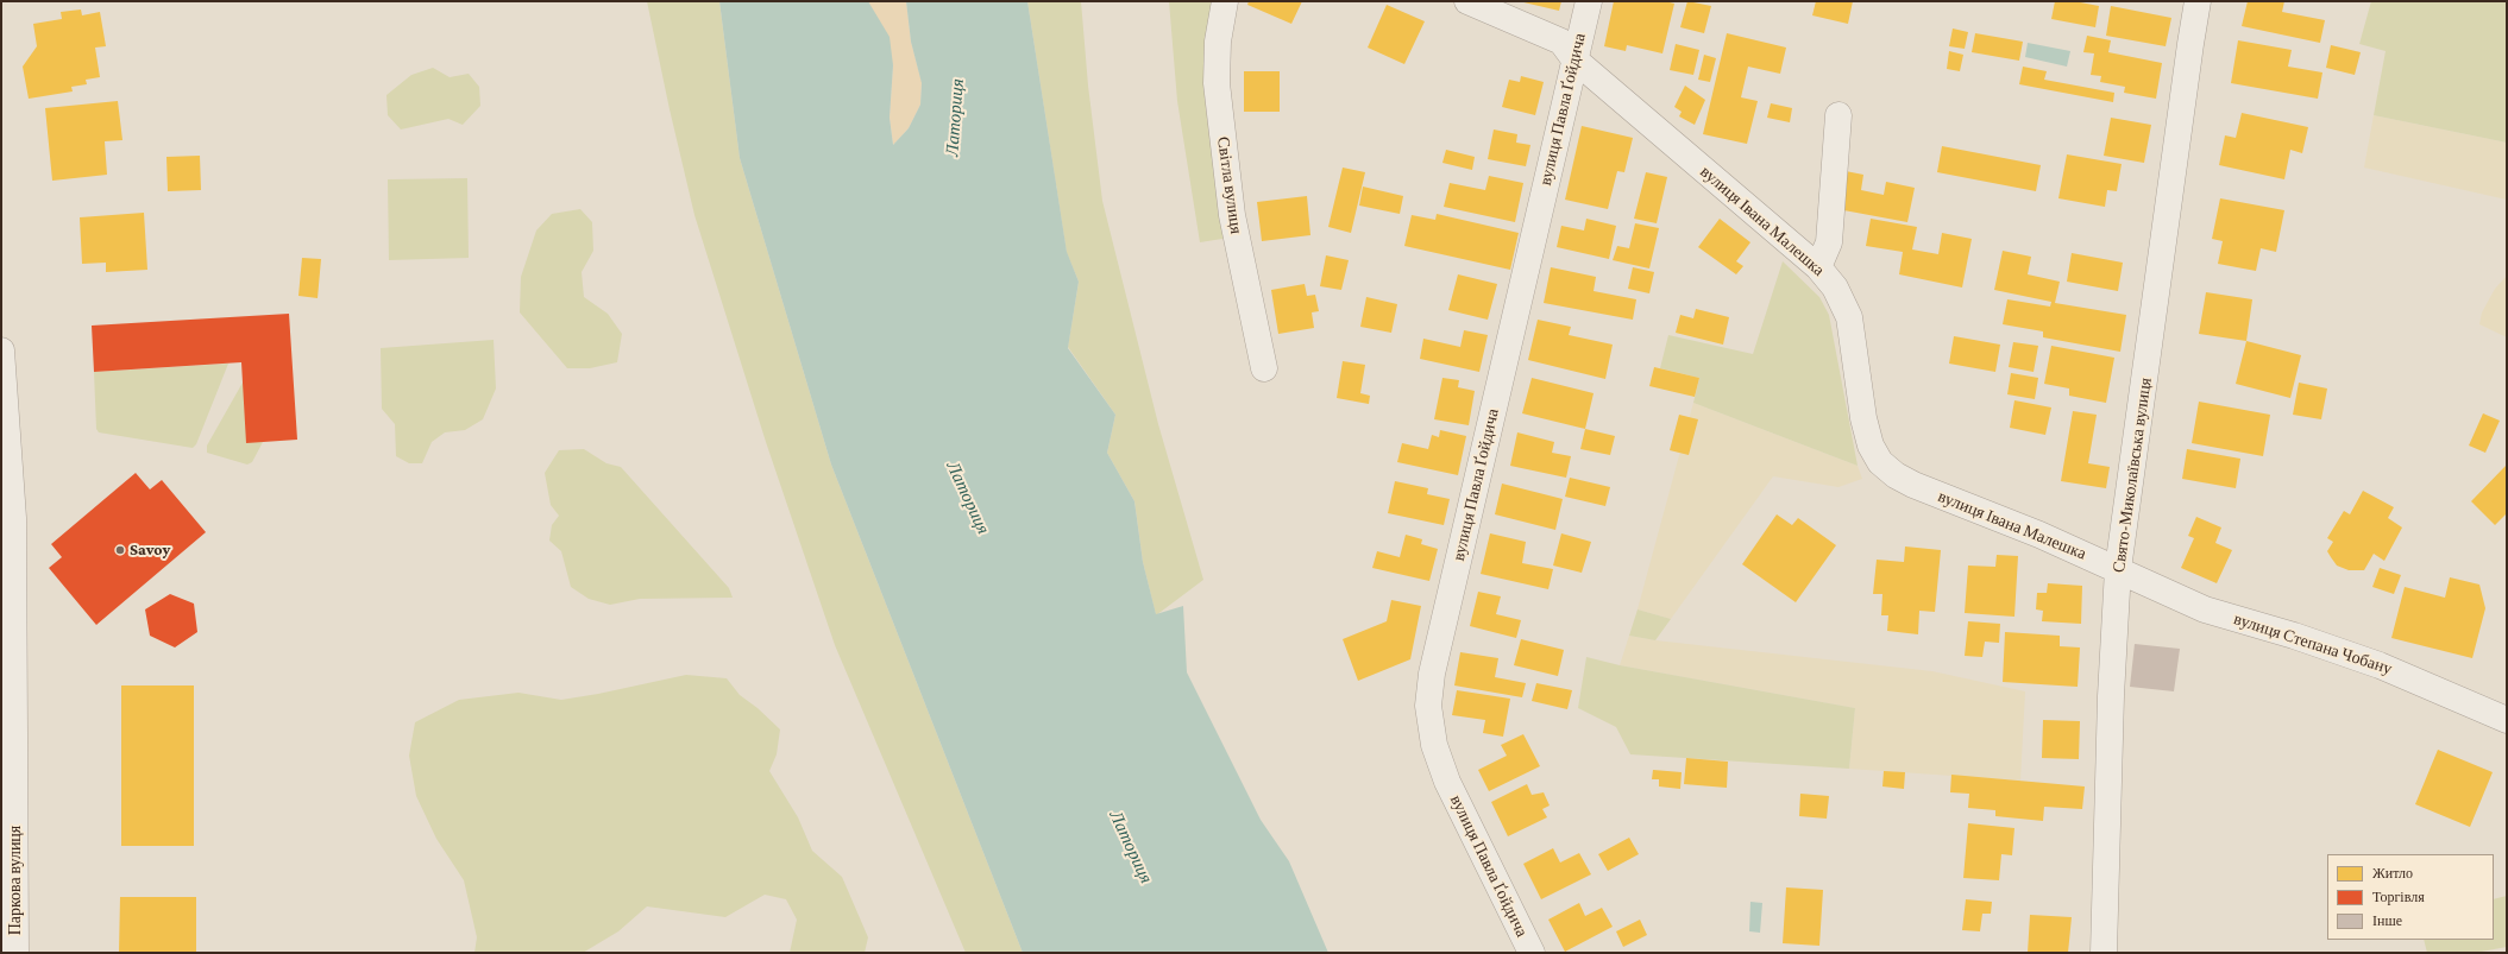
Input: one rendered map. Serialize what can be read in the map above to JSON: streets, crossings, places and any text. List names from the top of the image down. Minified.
{"streets":{"street":["вулиця Павла Ґойдича","Світла вулиця","вулиця Івана Малешка","Свято-Миколаївська вулиця","вулиця Степана Чобану","Паркова вулиця"]},"crossings":[["вулиця Павла Ґойдича","вулиця Івана Малешка"],["вулиця Івана Малешка","Свято-Миколаївська вулиця"],["вулиця Івана Малешка","вулиця Степана Чобану"],["Свято-Миколаївська вулиця","вулиця Степана Чобану"]],"water":["Латориця"],"places":["Savoy"],"legend":["Житло","Торгівля","Інше"]}
